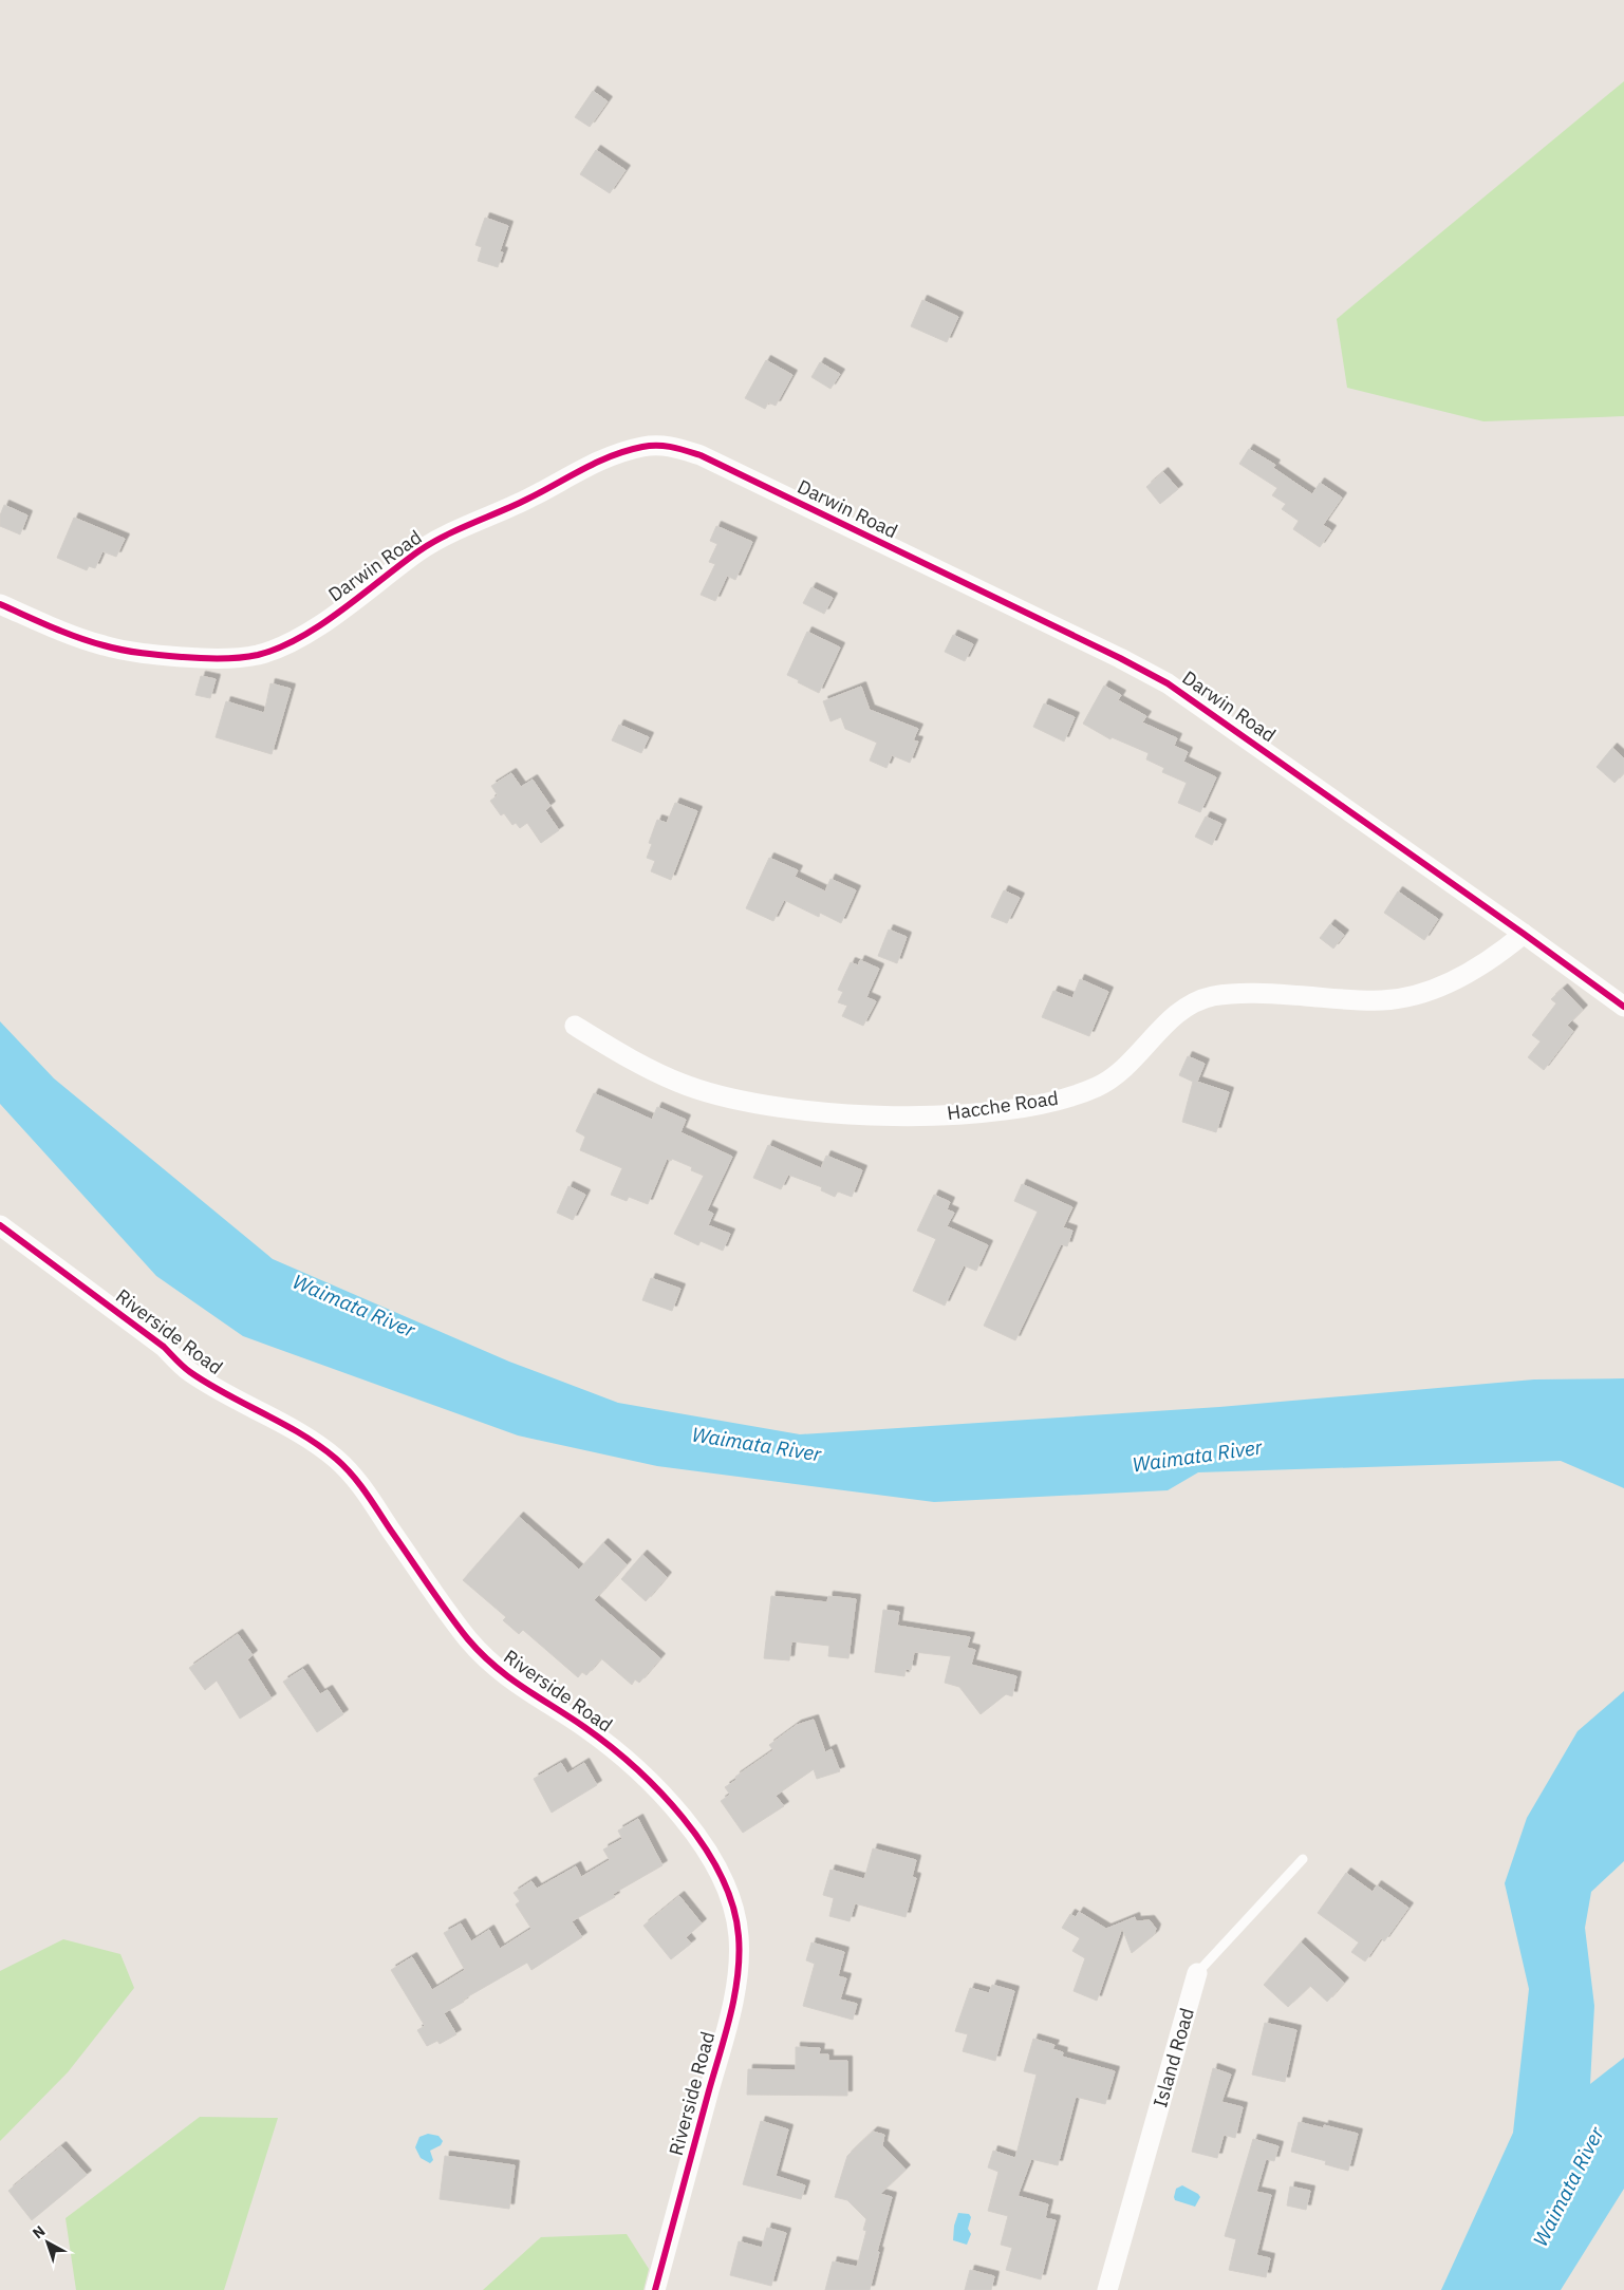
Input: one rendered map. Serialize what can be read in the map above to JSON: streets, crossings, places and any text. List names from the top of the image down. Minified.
{"streets":{"street":["Darwin Road","Hacche Road","Riverside Road","Island Road"]},"crossings":[["Darwin Road","Hacche Road"]],"water":["Waimata River"],"north":"top left"}
